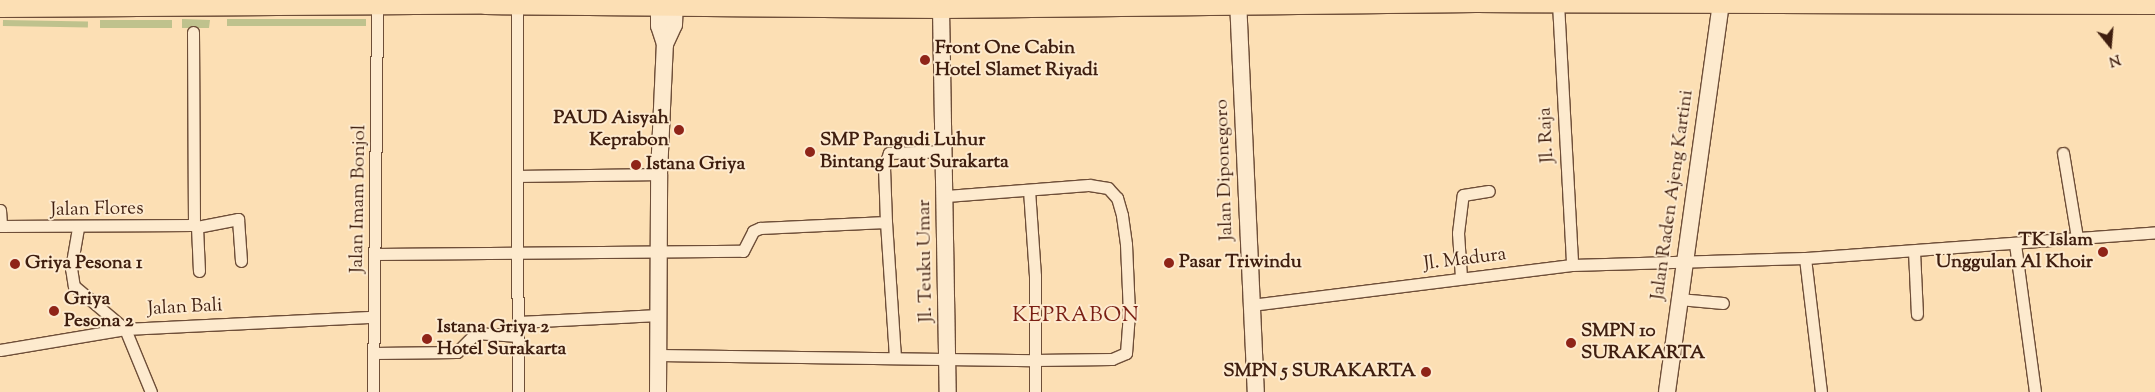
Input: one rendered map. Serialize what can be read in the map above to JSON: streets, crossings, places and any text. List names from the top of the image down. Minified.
{"streets":{"main road":["Jalan Diponegoro","Jalan Raden Ajeng Kartini","Jl. Teuku Umar"],"street":["Jl. Raja","Jalan Imam Bonjol","Jalan Flores","Jl. Madura","Jalan Bali"]},"crossings":[["Jl. Raja","Jl. Madura"],["Jalan Diponegoro","Jl. Madura"],["Jalan Raden Ajeng Kartini","Jl. Madura"],["Jalan Imam Bonjol","Jalan Bali"]],"districts":["KEPRABON"],"places":["Front One Cabin Hotel Slamet Riyadi","PAUD Aisyah Keprabon","SMP Pangudi Luhur Bintang Laut Surakarta","Istana Griya","TK Islam Unggulan Al Khoir","Pasar Triwindu","Griya Pesona 1","Griya Pesona 2","Istana Griya 2 Hotel Surakarta","SMPN 10 SURAKARTA","SMPN 5 SURAKARTA"],"north":"bottom"}
